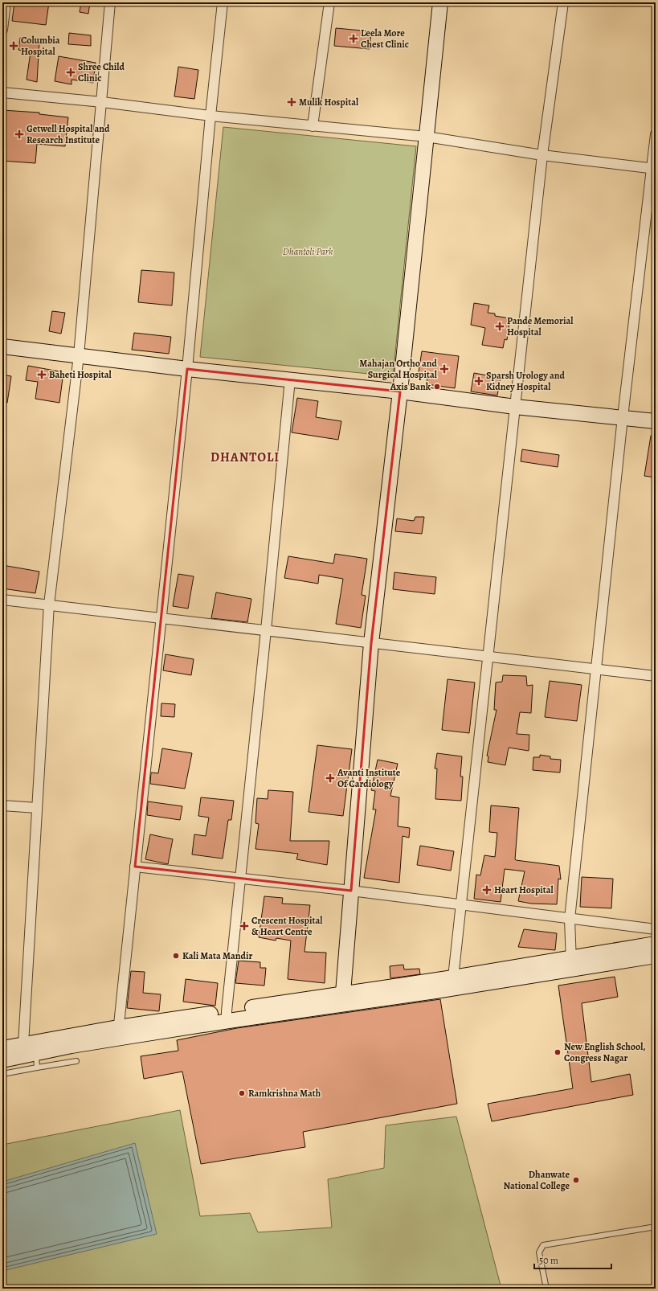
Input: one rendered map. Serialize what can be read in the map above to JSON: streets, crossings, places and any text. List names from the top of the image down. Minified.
{"districts":["DHANTOLI"],"parks":["Dhantoli Park"],"places":{"health":["Leela More Chest Clinic","Columbia Hospital","Shree Child Clinic","Mulik Hospital","Getwell Hospital and Research Institute","Pande Memorial Hospital","Mahajan Ortho and Surgical Hospital","Baheti Hospital","Sparsh Urology and Kidney Hospital","Avanti Institute Of Cardiology","Heart Hospital","Crescent Hospital & Heart Centre"],"other":["Axis Bank","Kali Mata Mandir","New English School, Congress Nagar","Ramkrishna Math","Dhanwate National College"]},"scale_bar":"50 m"}
